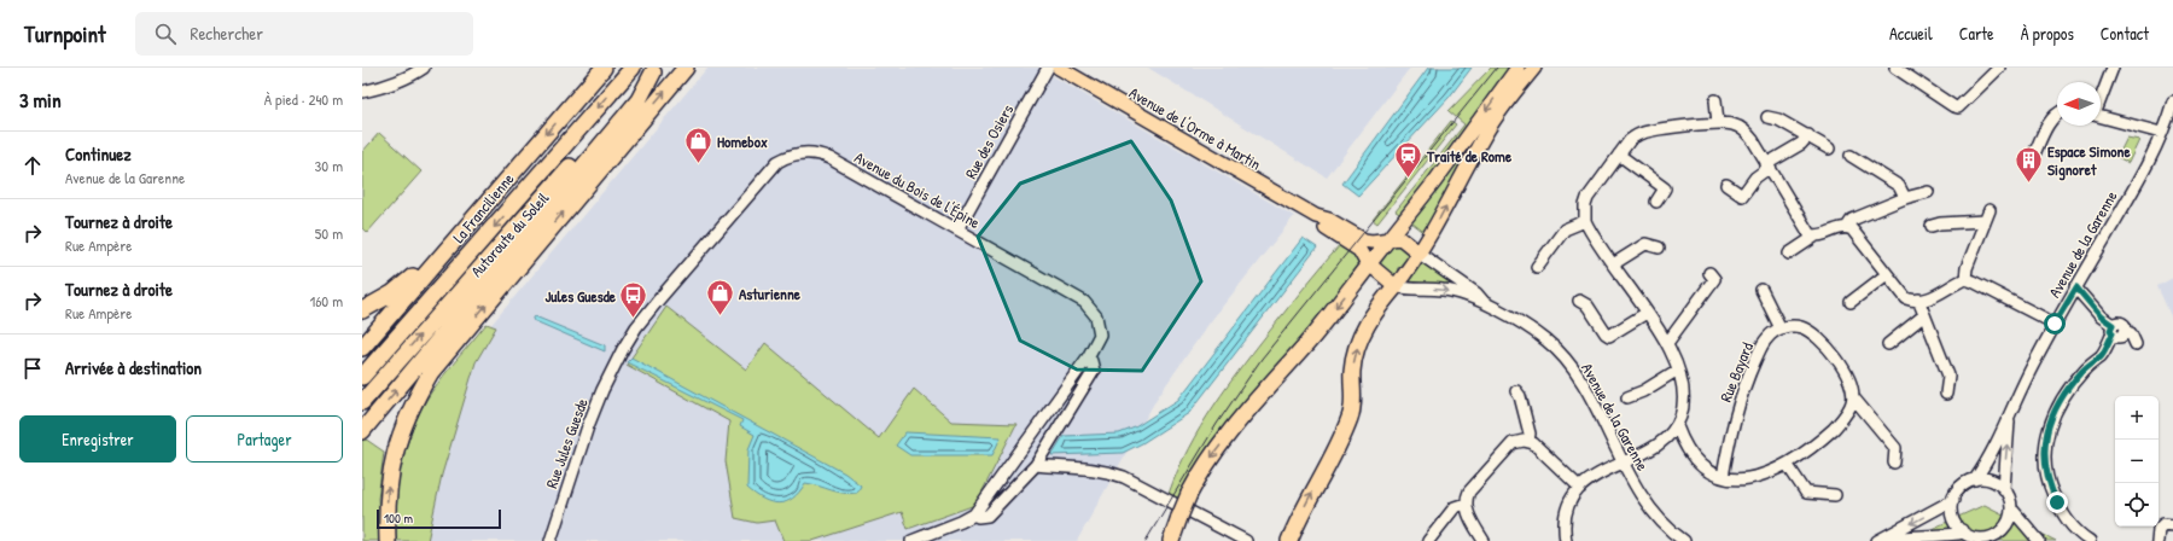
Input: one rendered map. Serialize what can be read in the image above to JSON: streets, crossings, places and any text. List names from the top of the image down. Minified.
{"streets":{"highway":["La Francilienne","Autoroute du Soleil"],"main road":["Avenue de l'Orme à Martin"],"street":["Rue des Osiers","Avenue du Bois de l'Épine","Avenue de la Garenne","Rue Bayard","Rue Jules Guesde"]},"crossings":[["Rue des Osiers","Avenue du Bois de l'Épine"],["Avenue du Bois de l'Épine","Rue Jules Guesde"]],"places":{"shop":["Homebox","Asturienne"],"station":["Traité de Rome"],"building":["Espace Simone Signoret"],"bus stop":["Jules Guesde"]},"scale_bar":"100 m","north":"left","page":{"header":"Turnpoint","search":"Rechercher","nav":["Accueil","Carte","À propos","Contact"],"heading":["3 min","À pied · 240 m"],"list":[["Continuez","Avenue de la Garenne","30 m"],["Tournez à droite","Rue Ampère","50 m"],["Tournez à droite","Rue Ampère","160 m"],"Arrivée à destination"],"map_buttons":["+","−"],"buttons":["Enregistrer","Partager"],"scale":"100 m"}}
